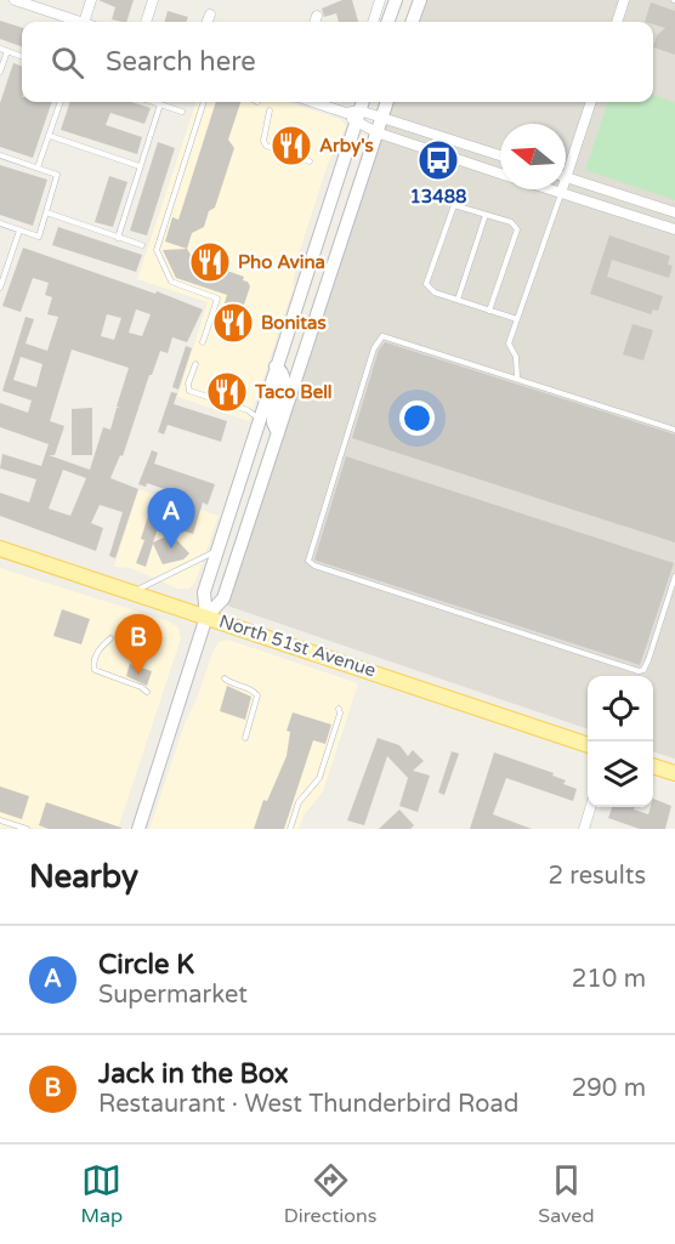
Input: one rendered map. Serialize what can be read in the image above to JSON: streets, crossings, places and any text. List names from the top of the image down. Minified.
{"streets":{"main road":["North 51st Avenue"]},"places":{"restaurant":["Arby's","Pho Avina","Bonitas","Taco Bell"],"bus stop":["13488"]},"north":"left","page":{"search":"Search here","pins":["A","B"],"heading":["Nearby","2 results"],"list":[{"mark":"A","name":"Circle K","note":"Supermarket","value":"210 m"},{"mark":"B","name":"Jack in the Box","note":"Restaurant · West Thunderbird Road","value":"290 m"}],"nav":["Map","Directions","Saved"]}}
